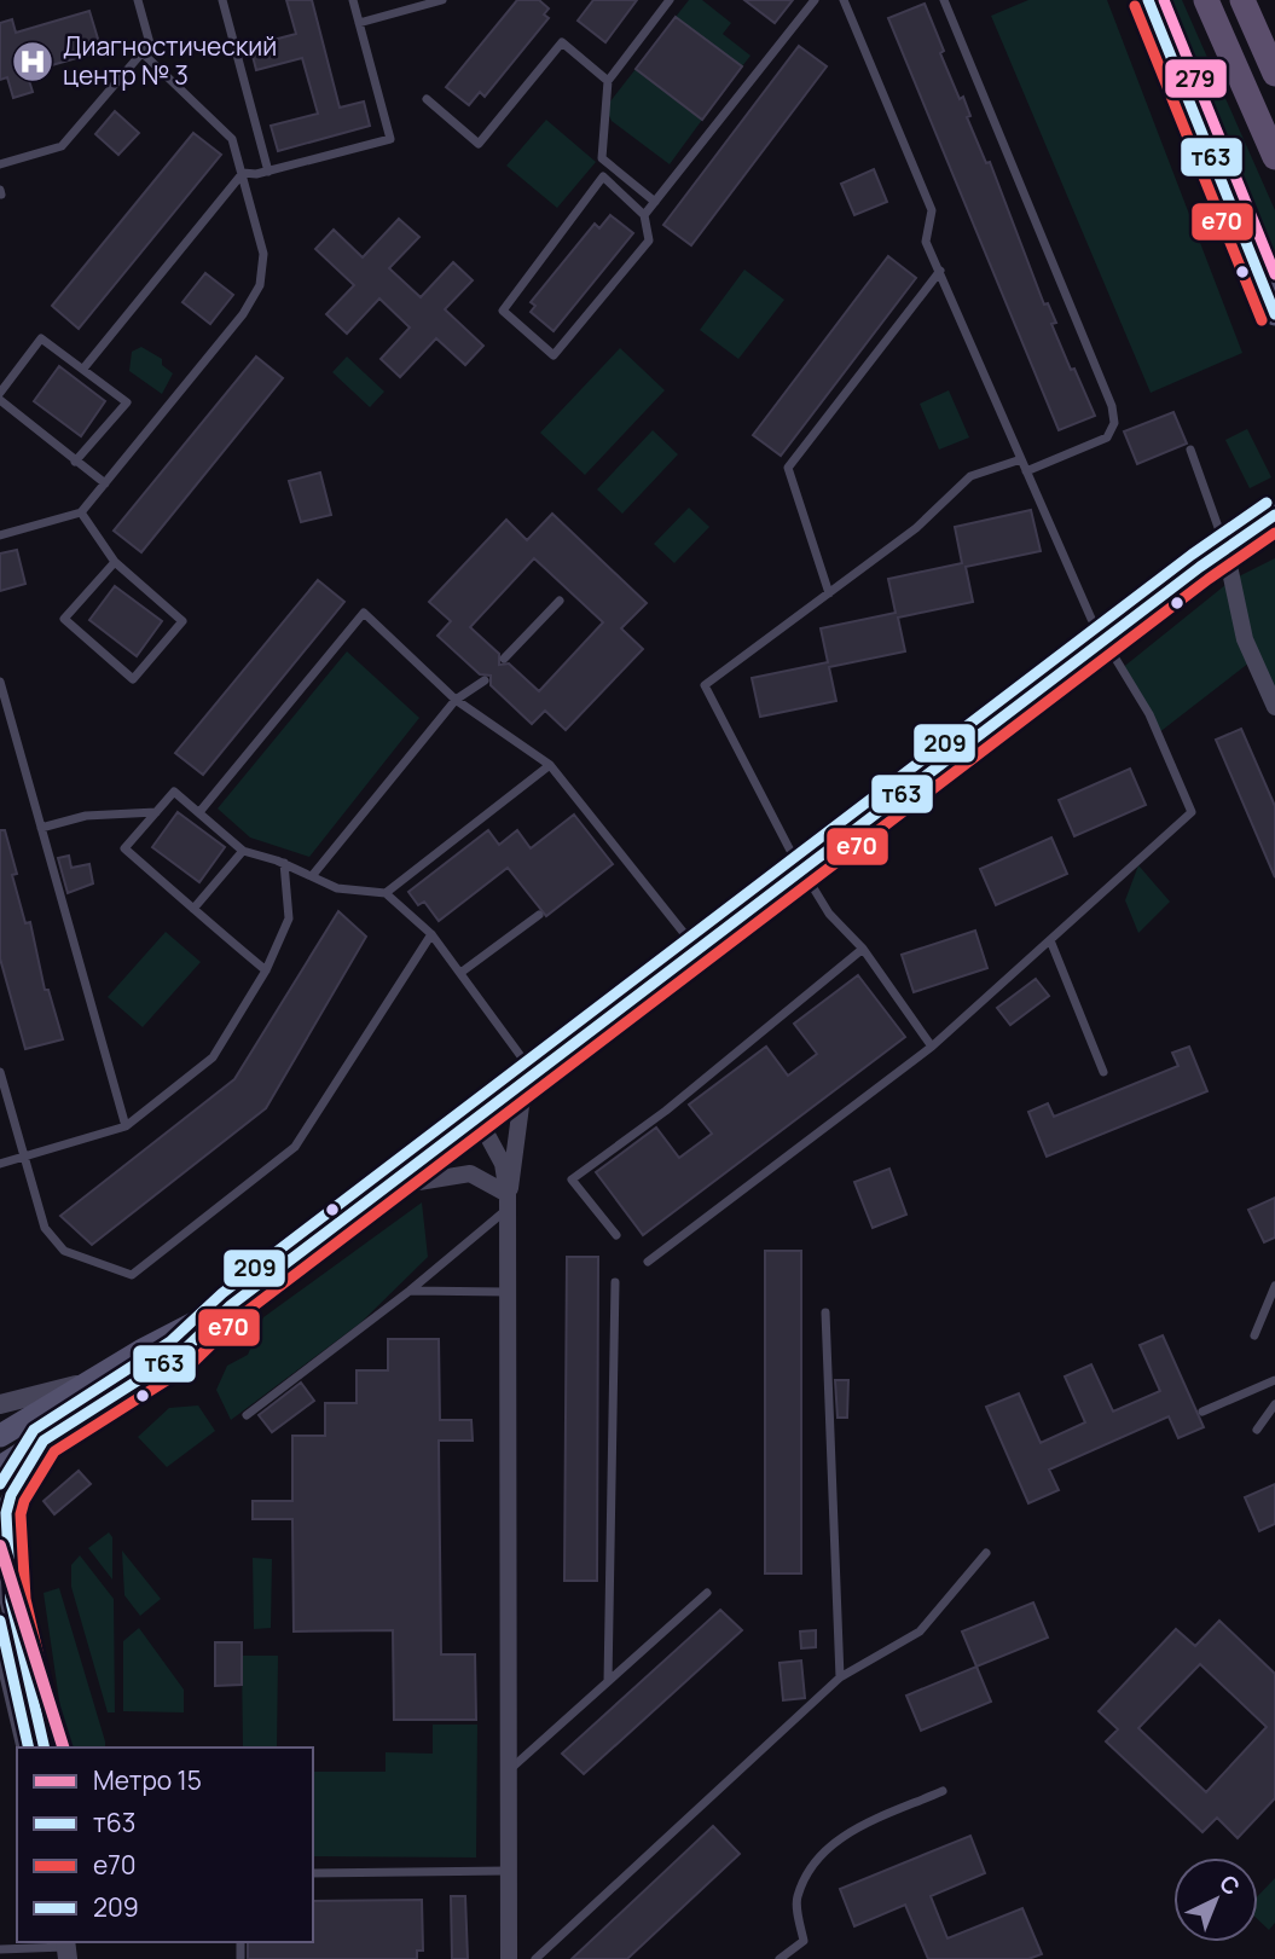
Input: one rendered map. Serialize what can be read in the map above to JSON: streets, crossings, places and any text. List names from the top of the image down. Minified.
{"places":{"hospital":["Диагностический центр № 3"]},"lines":["transit line т63","transit line 279","transit line е70","transit line 209","metro line 15"],"legend":["Метро 15","т63","е70","209"],"north":"top right"}
